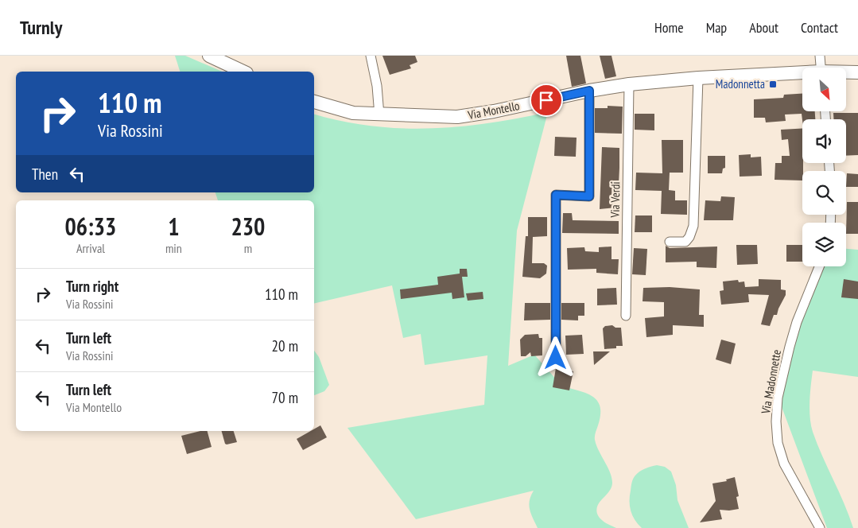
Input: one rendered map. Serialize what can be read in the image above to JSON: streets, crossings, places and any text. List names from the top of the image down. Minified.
{"streets":{"main road":["Via Montello"],"street":["Via Verdi","Via Madonnette"]},"crossings":[["Via Montello","Via Verdi"]],"places":{"transit":["Madonnetta"]},"north":"bottom right","page":{"header":"Turnly","nav":["Home","Map","About","Contact"],"turn":["110 m","Via Rossini"],"then":"Then","eta":["06:33","Arrival","1","min","230","m"],"list":[{"name":"Turn right","note":"Via Rossini","value":"110 m"},{"name":"Turn left","note":"Via Rossini","value":"20 m"},{"name":"Turn left","note":"Via Montello","value":"70 m"}]}}
